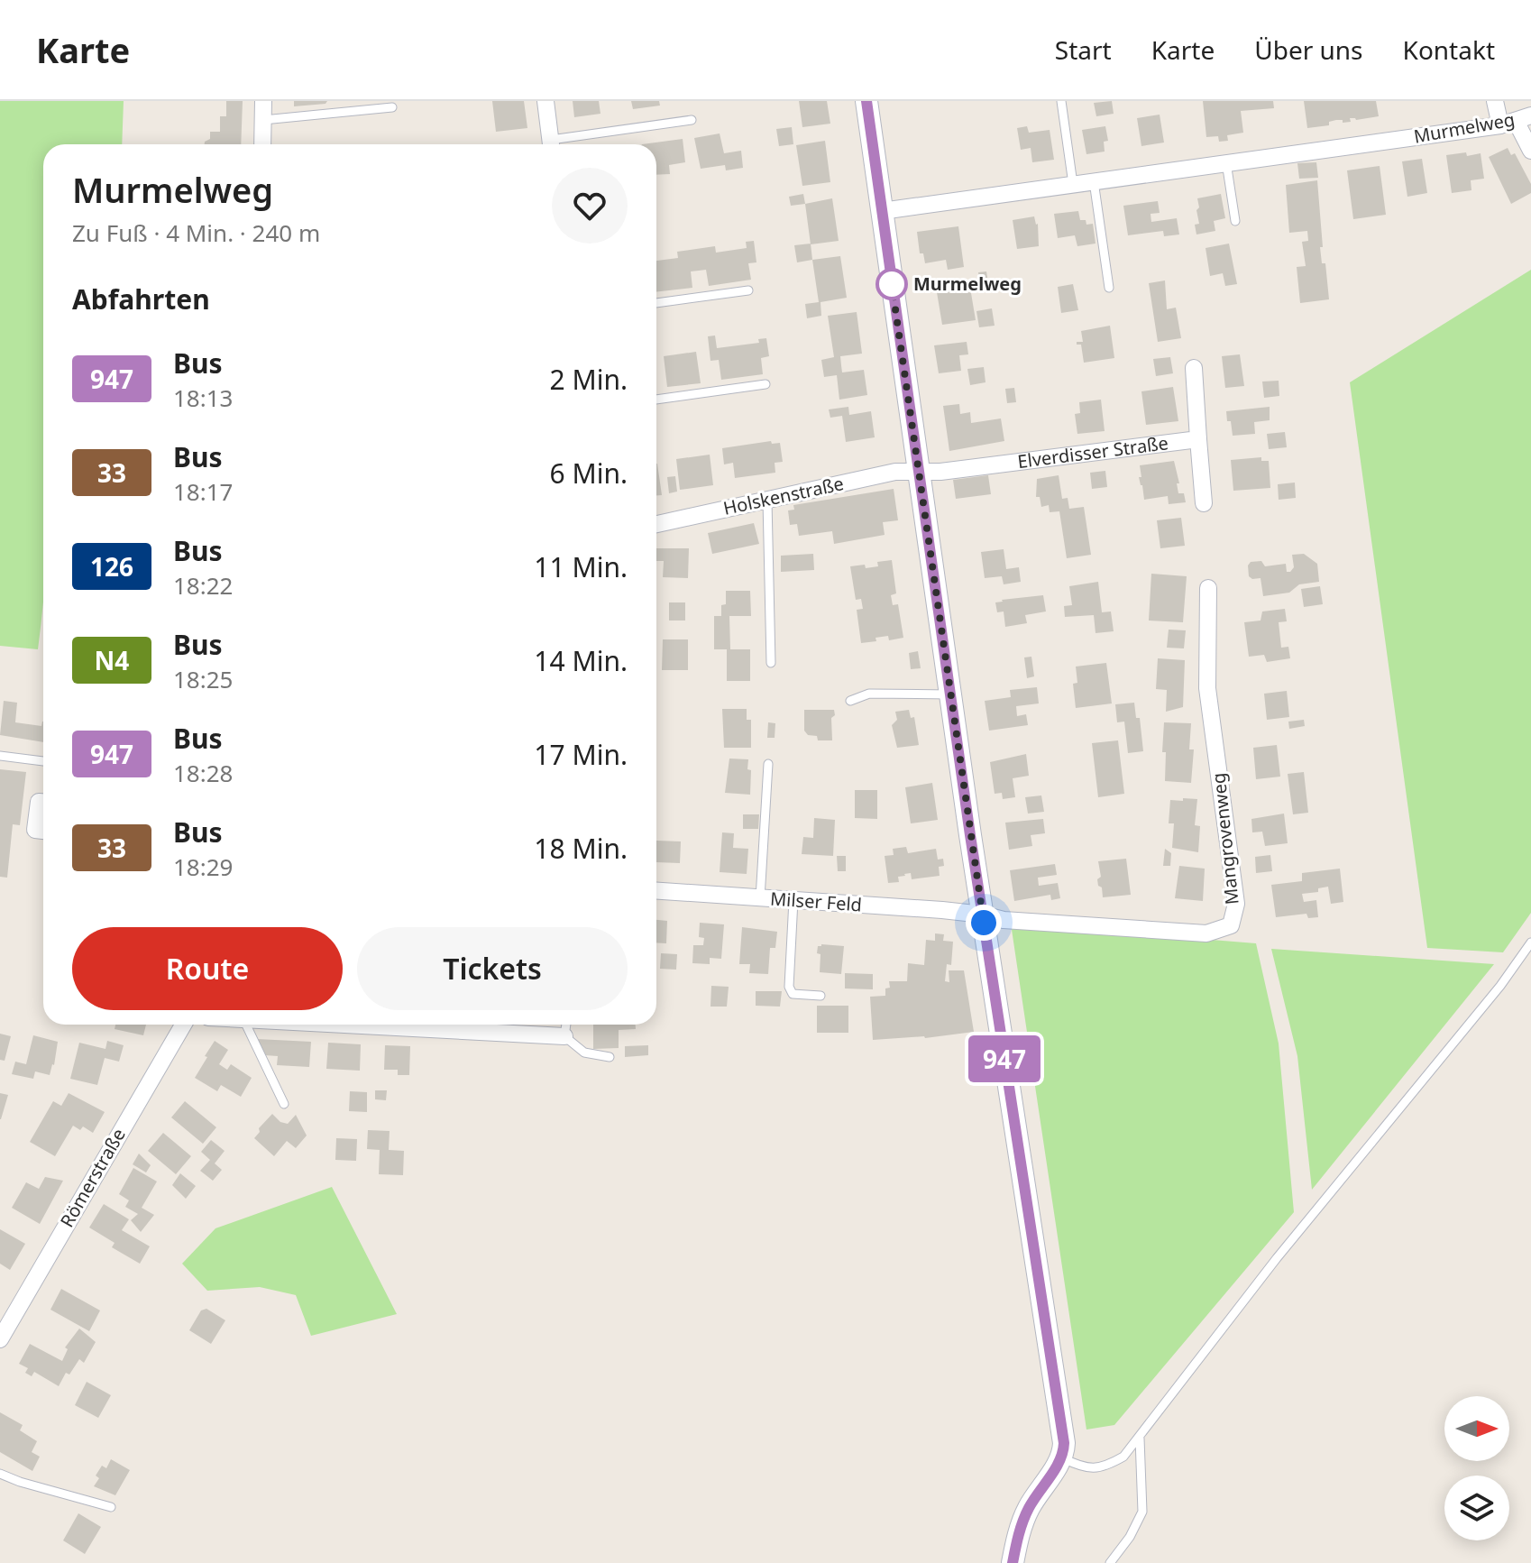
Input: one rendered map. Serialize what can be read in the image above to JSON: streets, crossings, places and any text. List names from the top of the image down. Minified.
{"streets":{"street":["Murmelweg","Elverdisser Straße","Holskenstraße","Mangrovenweg","Milser Feld","Römerstraße"]},"crossings":[["Elverdisser Straße","Holskenstraße"],["Mangrovenweg","Milser Feld"]],"places":["Murmelweg"],"lines":["bus line 947"],"north":"right","page":{"header":"Karte","nav":["Start","Karte","Über uns","Kontakt"],"on_map":"947","heading":[["Murmelweg","Zu Fuß · 4 Min. · 240 m"],"Abfahrten"],"list":[{"mark":"947","name":"Bus","note":"18:13","value":"2 Min."},{"mark":"33","name":"Bus","note":"18:17","value":"6 Min."},{"mark":"126","name":"Bus","note":"18:22","value":"11 Min."},{"mark":"N4","name":"Bus","note":"18:25","value":"14 Min."},{"mark":"947","name":"Bus","note":"18:28","value":"17 Min."},{"mark":"33","name":"Bus","note":"18:29","value":"18 Min."}],"buttons":["Route","Tickets"]}}
